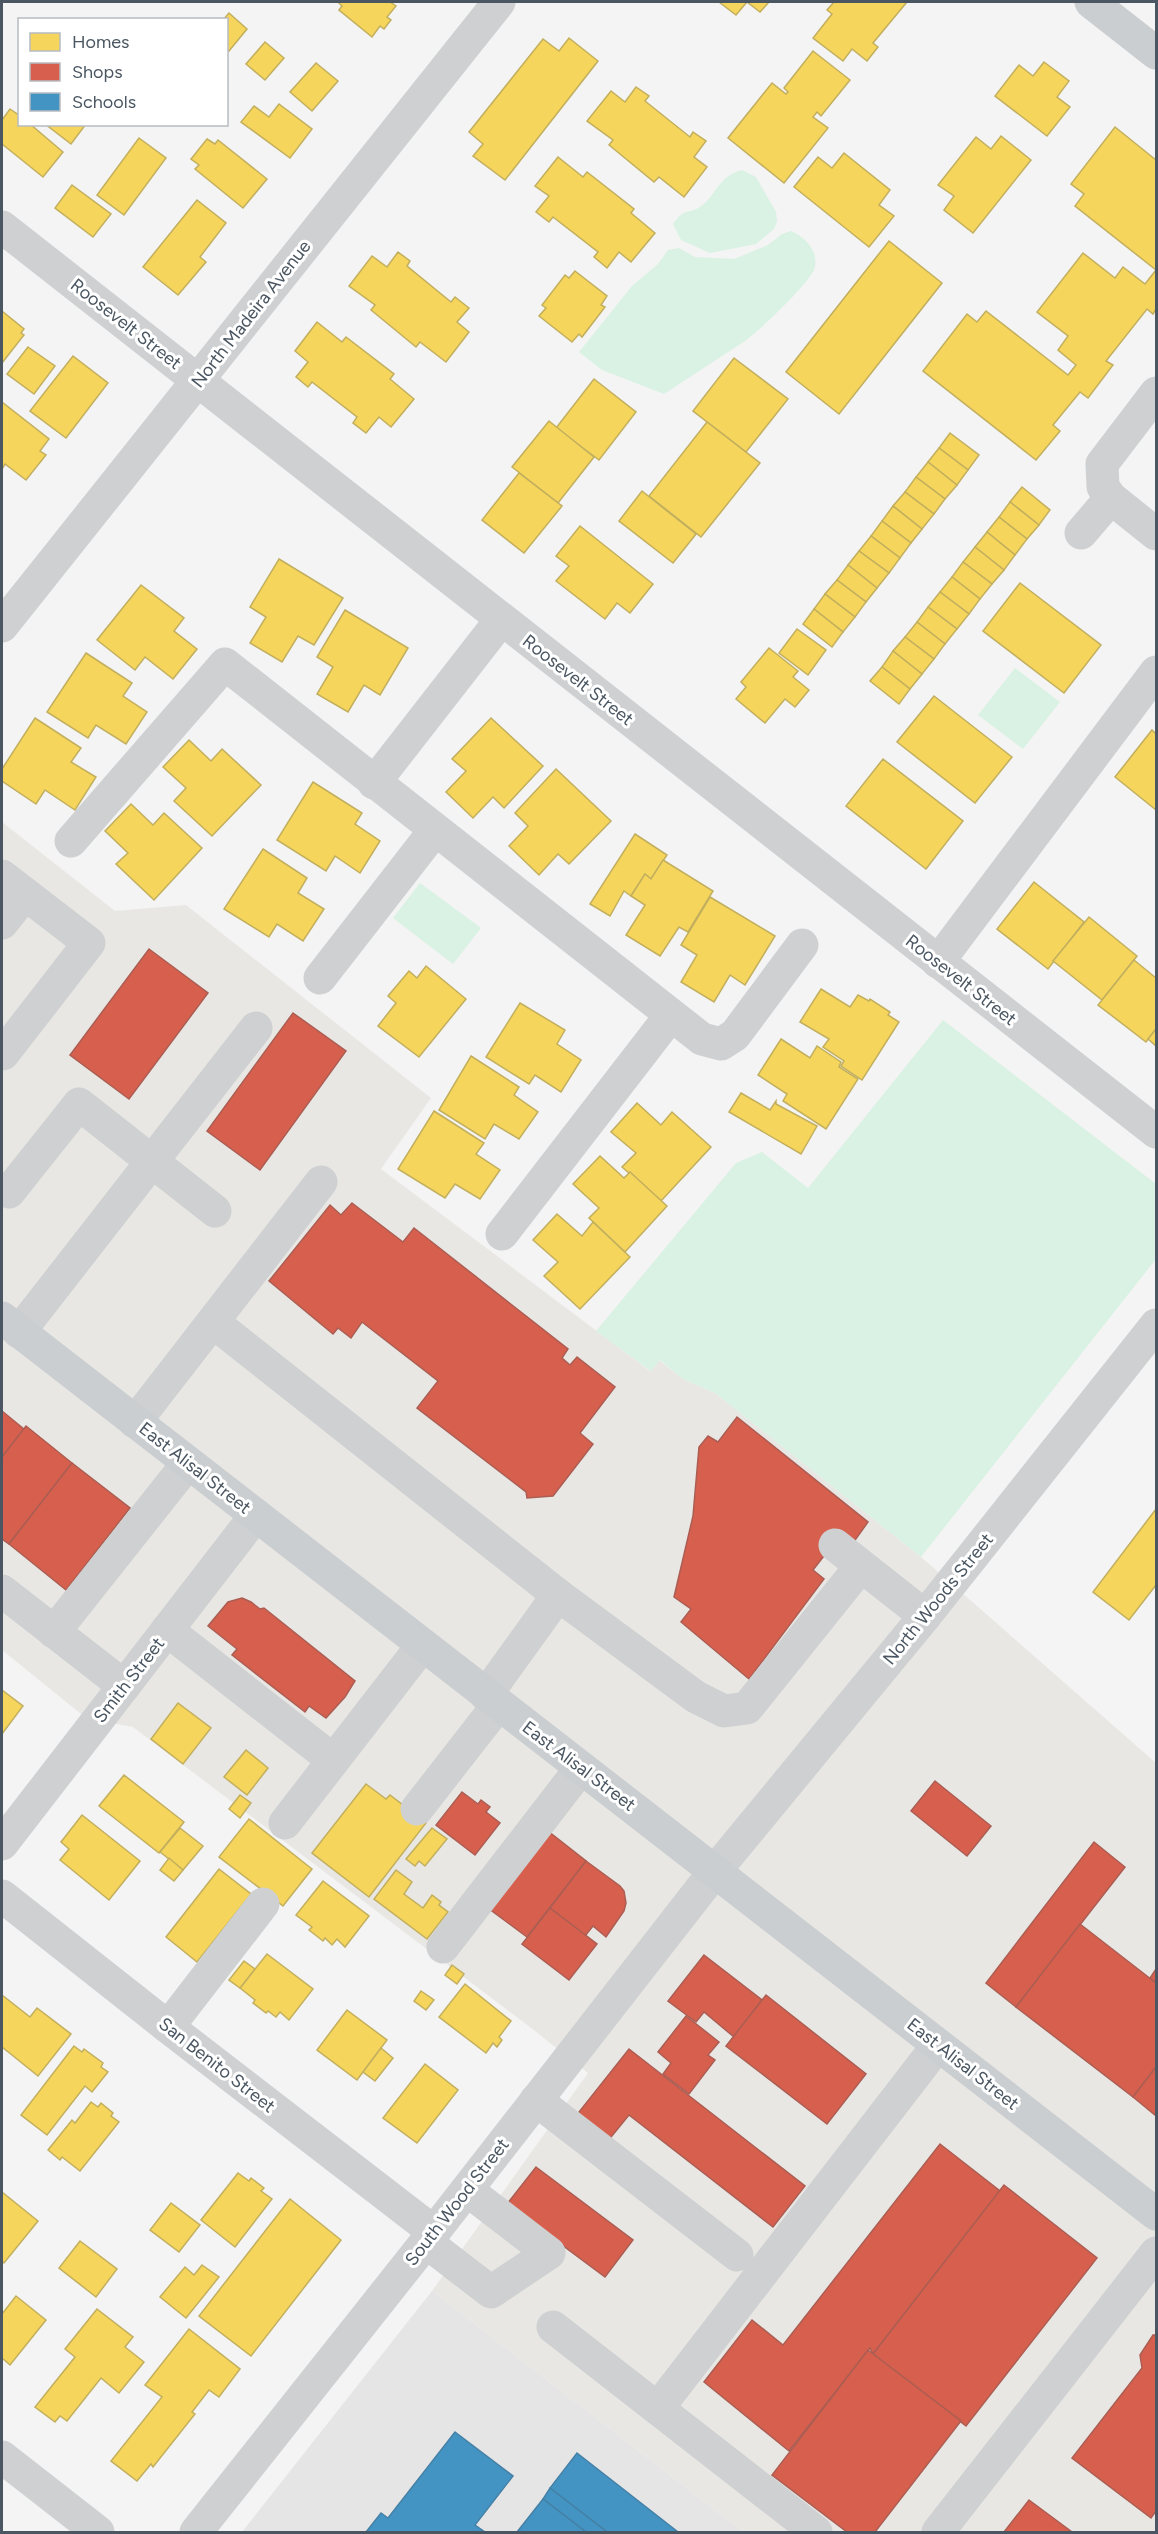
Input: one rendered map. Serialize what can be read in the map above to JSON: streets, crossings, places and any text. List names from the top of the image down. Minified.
{"streets":{"main road":["East Alisal Street"],"street":["North Madeira Avenue","Roosevelt Street","North Woods Street","Smith Street","San Benito Street","South Wood Street"]},"crossings":[["North Madeira Avenue","Roosevelt Street"],["East Alisal Street","North Woods Street"],["East Alisal Street","Smith Street"],["East Alisal Street","South Wood Street"],["North Woods Street","South Wood Street"],["San Benito Street","South Wood Street"]],"legend":["Homes","Shops","Schools"]}
